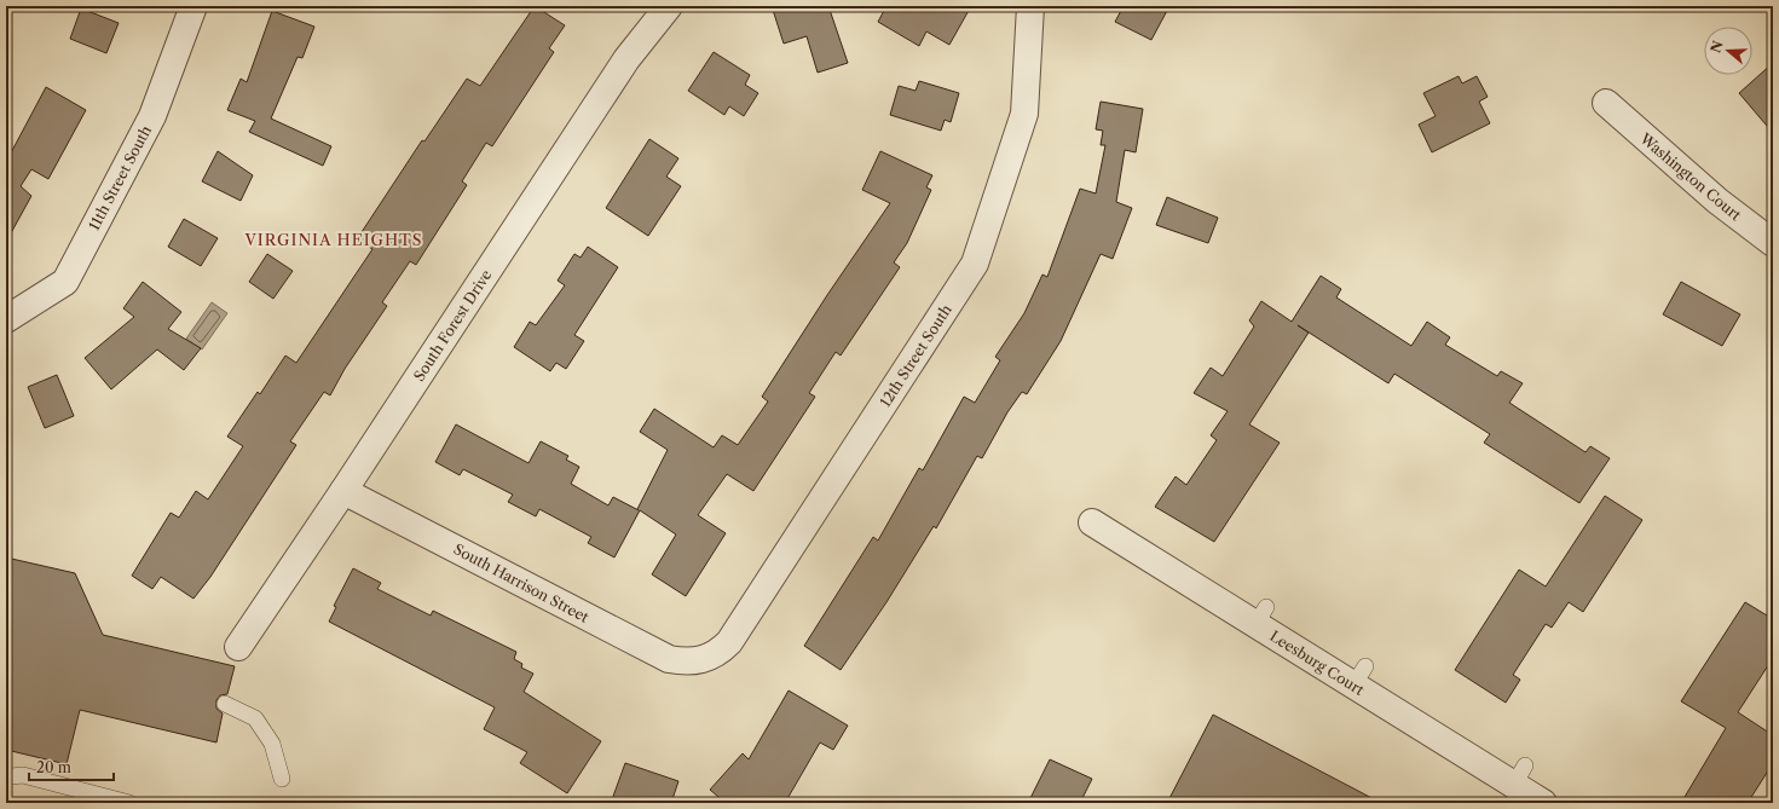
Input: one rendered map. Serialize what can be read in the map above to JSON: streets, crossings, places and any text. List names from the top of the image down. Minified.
{"streets":{"street":["Washington Court","11th Street South","South Forest Drive","12th Street South","South Harrison Street","Leesburg Court"]},"crossings":[["South Forest Drive","South Harrison Street"],["12th Street South","South Harrison Street"]],"districts":["VIRGINIA HEIGHTS"],"scale_bar":"20 m","north":"left"}
